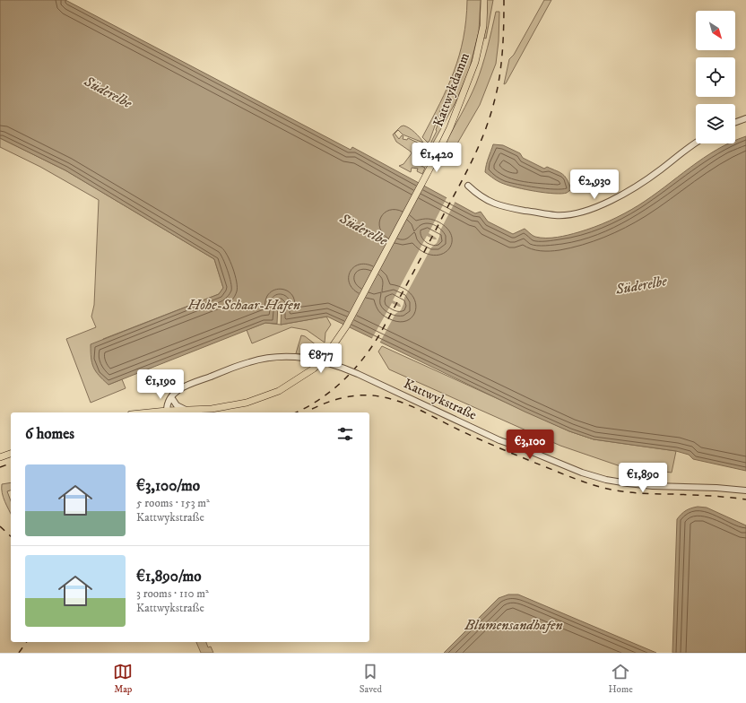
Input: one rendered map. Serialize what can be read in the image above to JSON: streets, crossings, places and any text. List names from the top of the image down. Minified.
{"streets":{"main road":["Kattwykdamm"],"street":["Kattwykstraße"]},"water":["Süderelbe","Hohe-Schaar-Hafen","Blumensandhafen"],"north":"bottom right","page":{"price":["€1,420","€2,930","€877","€1,190","€3,100","€1,890"],"heading":"6 homes","list":[{"name":"€3,100/mo","note":"5 rooms · 153 m² · Kattwykstraße"},{"name":"€1,890/mo","note":"3 rooms · 110 m² · Kattwykstraße"}],"tabs":["Map","Saved","Home"]}}
